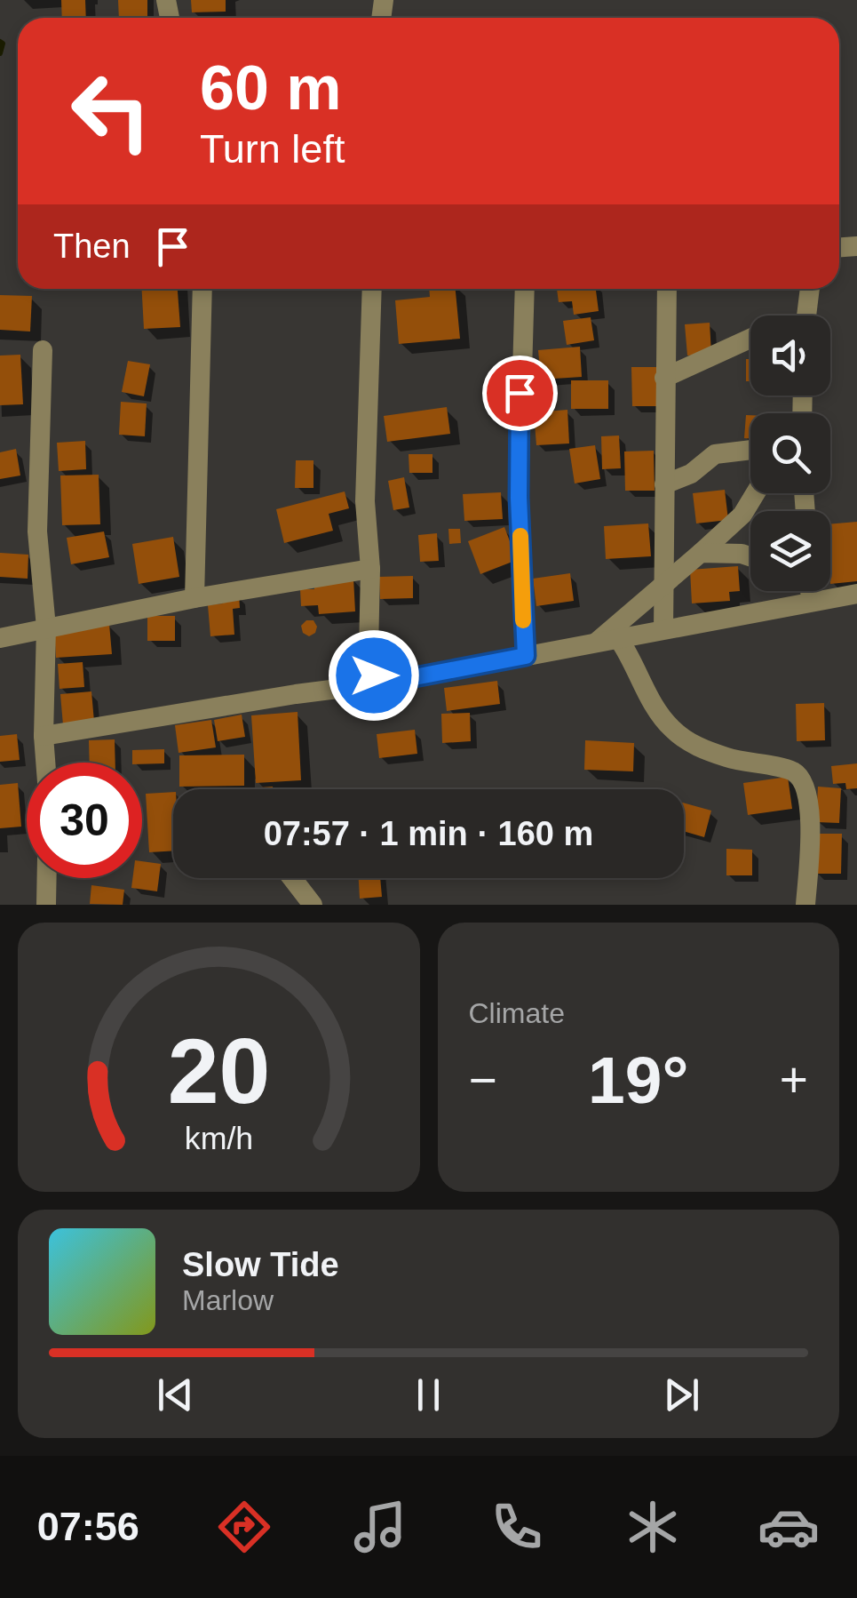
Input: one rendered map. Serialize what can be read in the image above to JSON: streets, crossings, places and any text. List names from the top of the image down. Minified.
{"page":{"turn":["60 m","Turn left"],"then":"Then","limit":"30","trip":"07:57 · 1 min · 160 m","tile":"Climate","heat":["−","19°","+"],"song":["Slow Tide","Marlow"],"tabs":"07:56","gauge":["20","km/h"]}}
